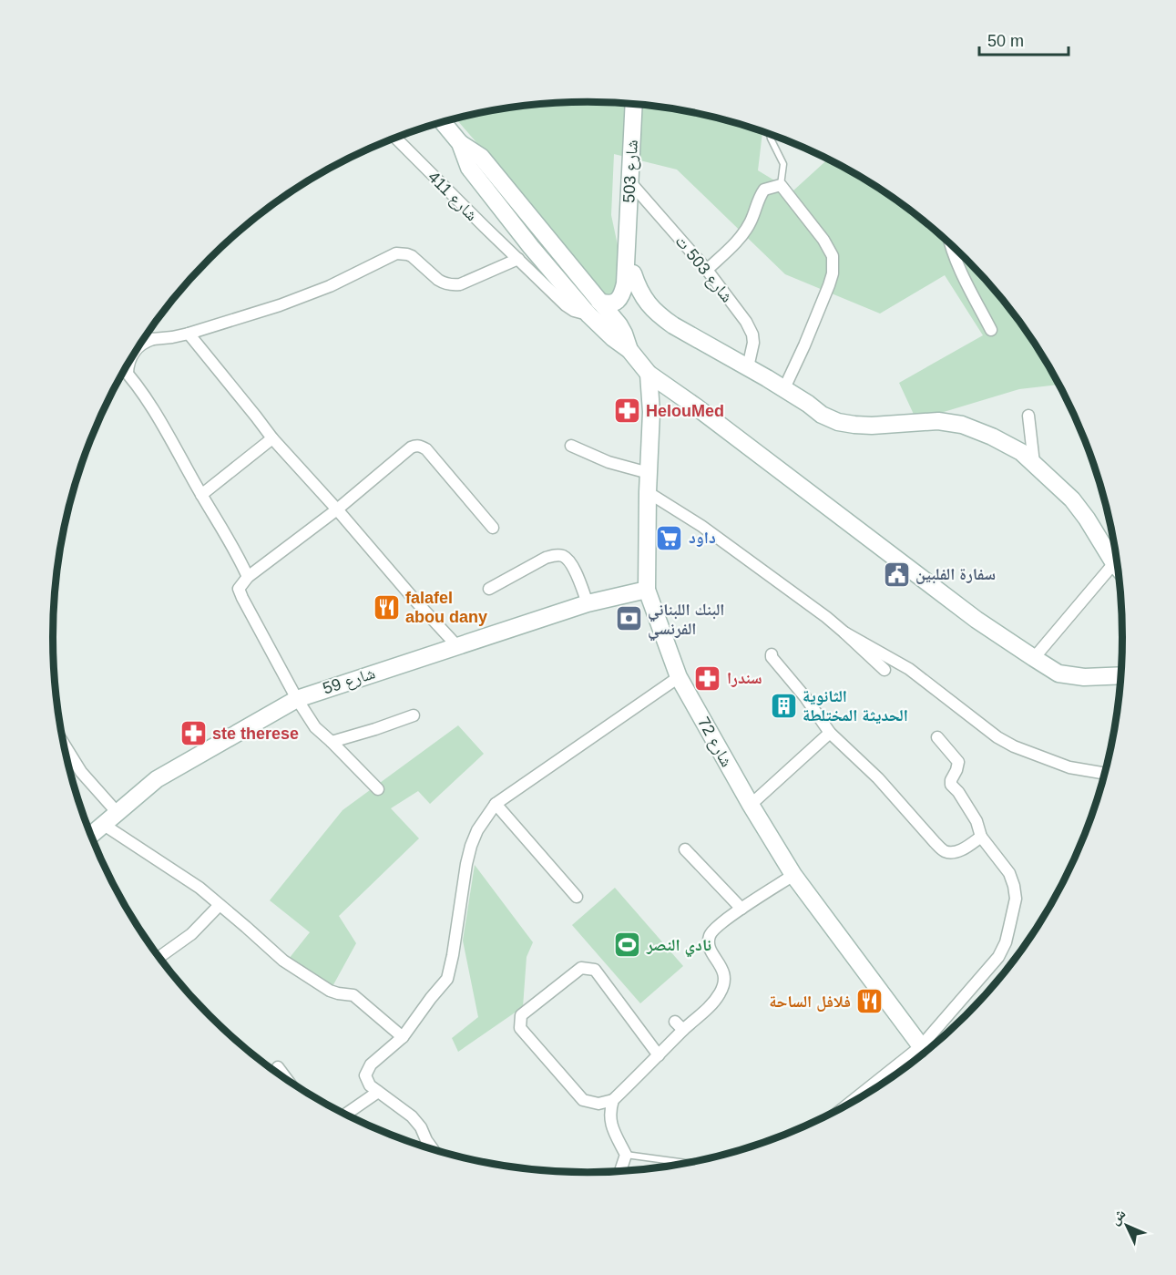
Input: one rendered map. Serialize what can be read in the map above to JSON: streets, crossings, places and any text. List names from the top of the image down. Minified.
{"streets":{"street":["شارع 503","شارع 411","شارع 503 ت","شارع 59","شارع 72"]},"crossings":[["شارع 503","شارع 411"],["شارع 503","شارع 503 ت"],["شارع 59","شارع 72"]],"places":{"pharmacy":["HelouMed","سندرا","ste therese"],"supermarket":["داود"],"public building":["سفارة الفلبين"],"restaurant":["falafel abou dany","فلافل الساحة"],"bank":["البنك اللبناني الفرنسي"],"building":["الثانوية الحديثة المختلطة"],"sports":["نادي النصر"]},"scale_bar":"50 m","north":"top left"}
